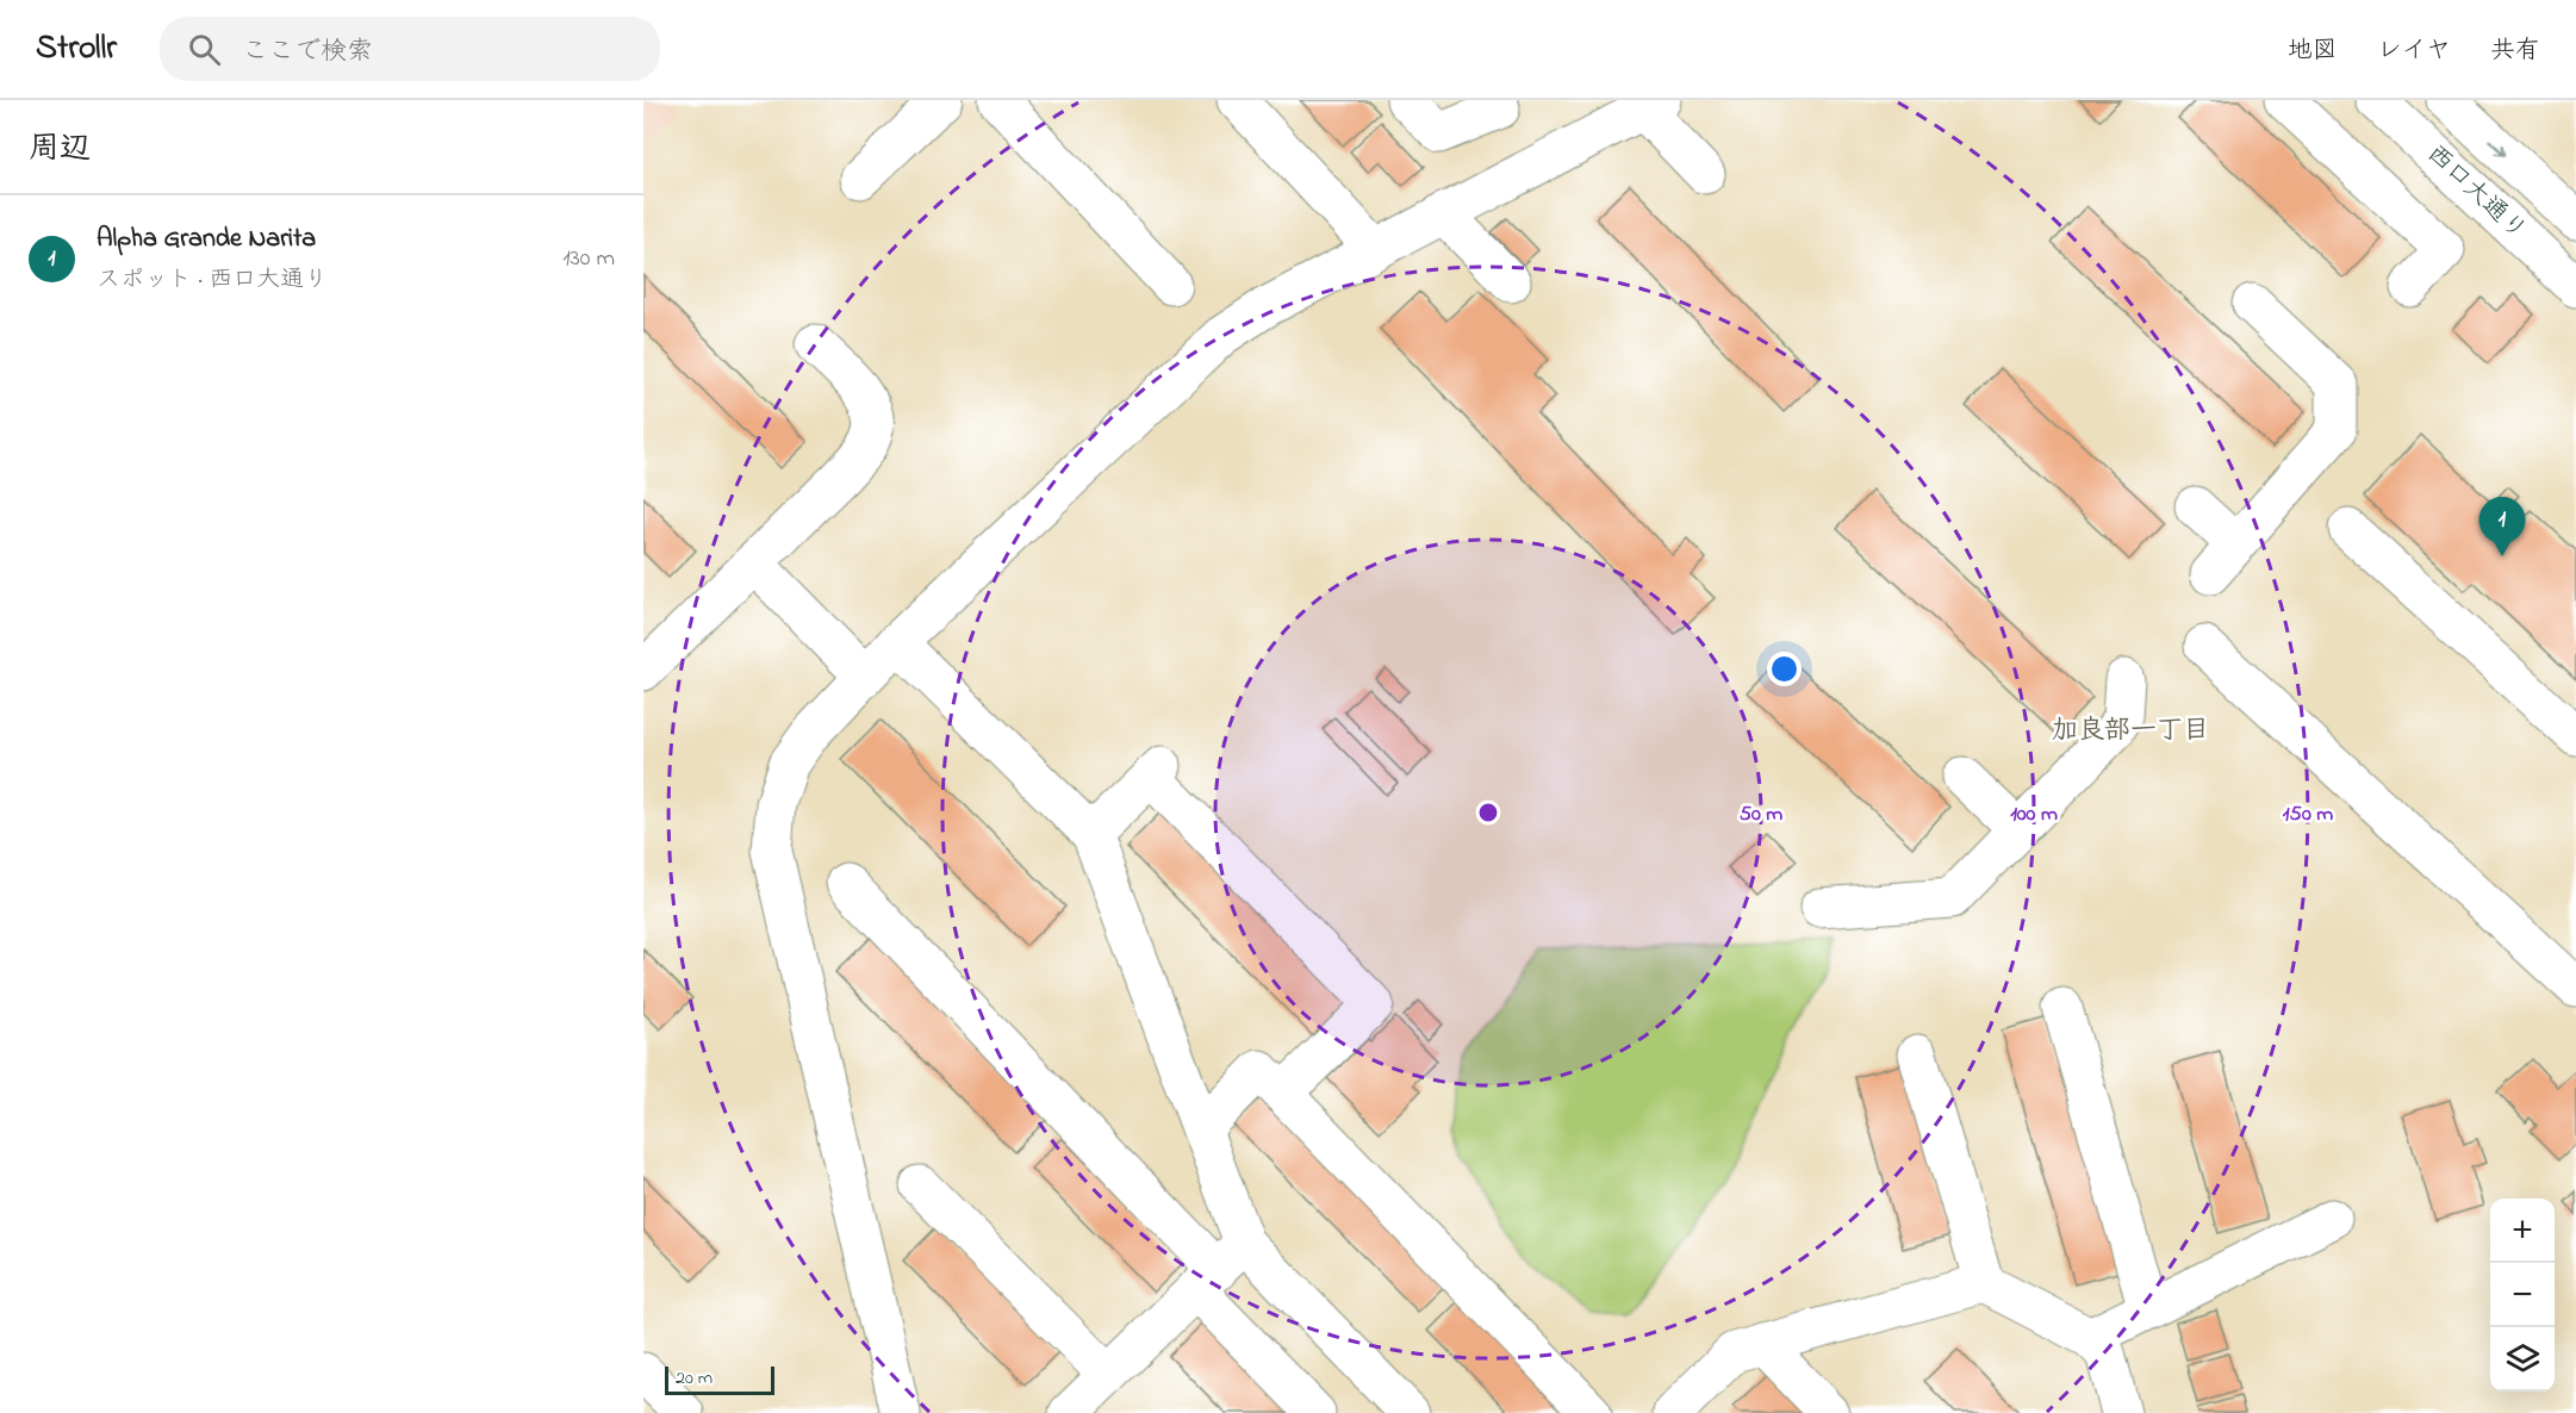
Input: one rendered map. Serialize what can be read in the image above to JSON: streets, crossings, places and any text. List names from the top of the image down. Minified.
{"streets":{"street":["西口大通り"]},"districts":["加良部一丁目"],"scale_bar":"20 m","page":{"header":"Strollr","search":"ここで検索","nav":["地図","レイヤ","共有"],"heading":"周辺","list":[{"mark":"1","name":"Alpha Grande Narita","note":"スポット · 西口大通り","value":"130 m"}],"pins":"1","map_buttons":["+","−"],"scale":"20 m"},"rings":["50 m","100 m","150 m"]}
